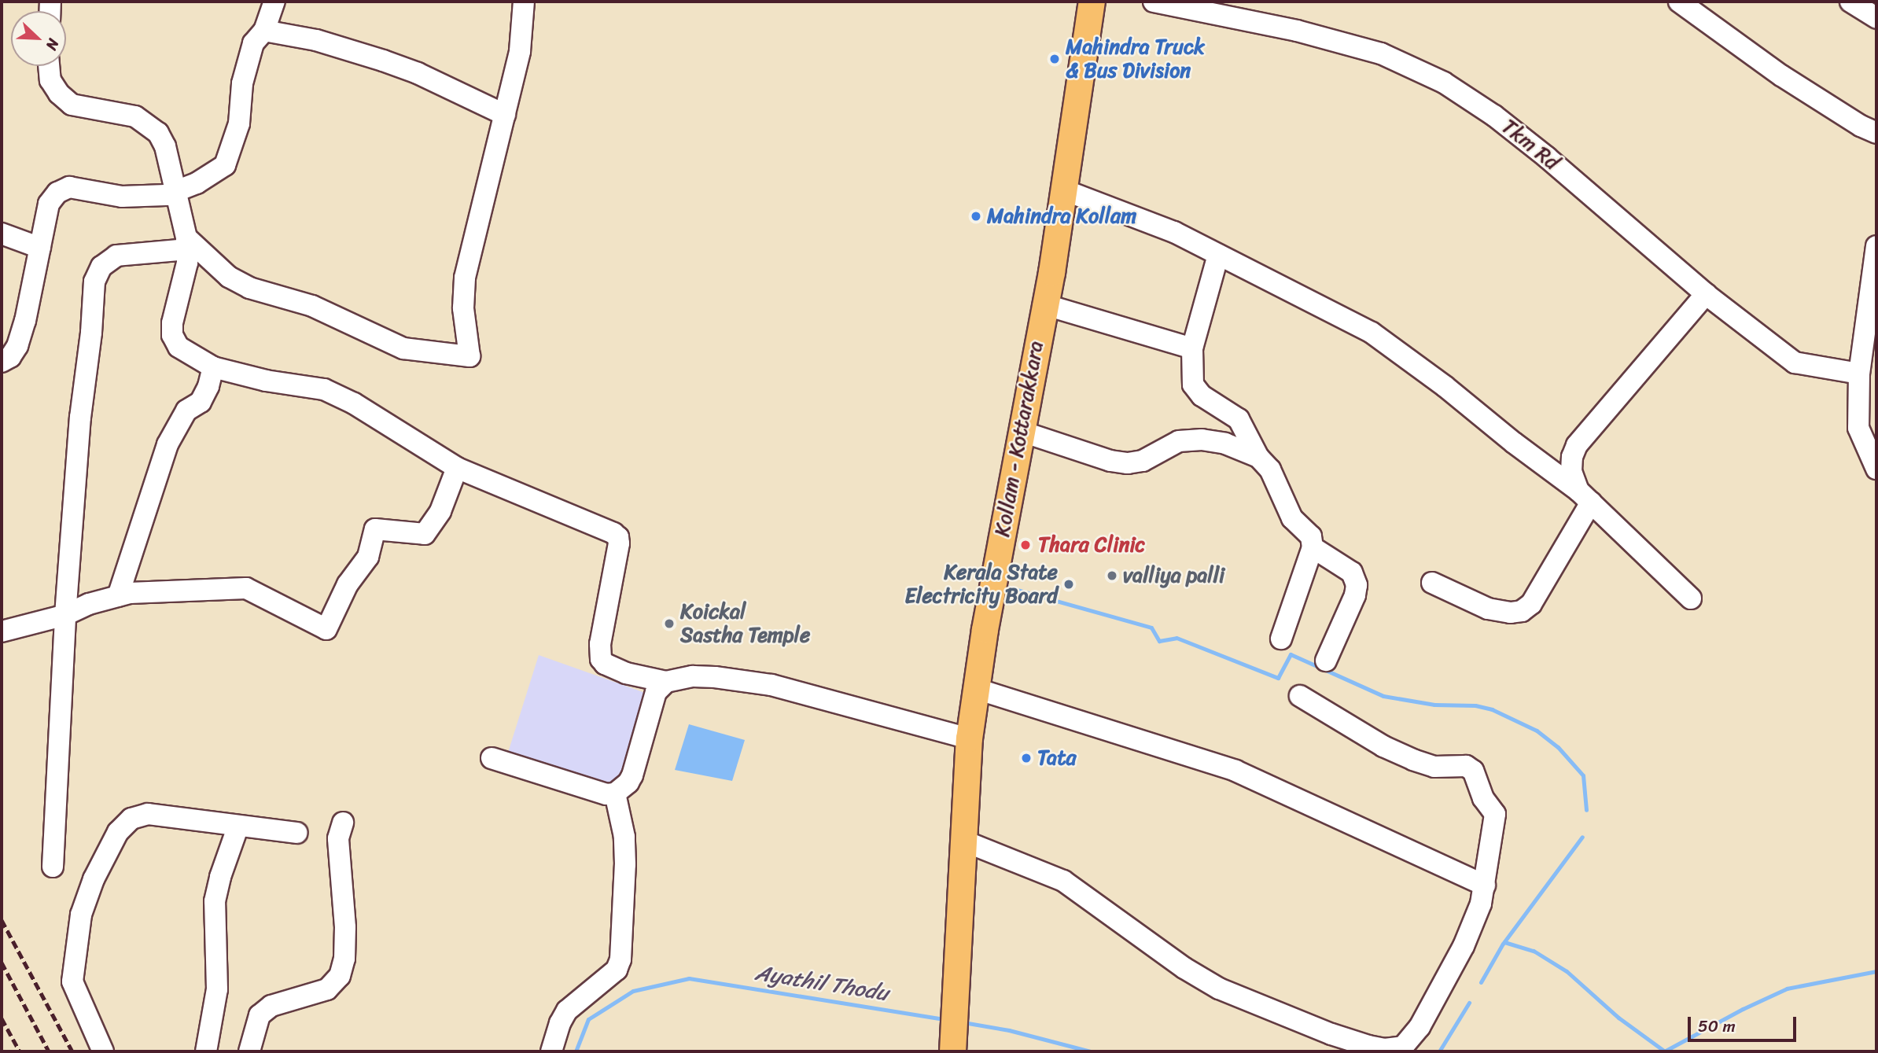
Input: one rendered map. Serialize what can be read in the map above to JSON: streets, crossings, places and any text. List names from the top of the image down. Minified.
{"streets":{"main road":["Kollam - Kottarakkara"],"street":["Tkm Rd"]},"water":["Ayathil Thodu"],"places":["Mahindra Truck & Bus Division","Mahindra Kollam","Thara Clinic","valliya palli","Kerala State Electricity Board","Koickal Sastha Temple","Tata"],"scale_bar":"50 m","north":"bottom right"}
